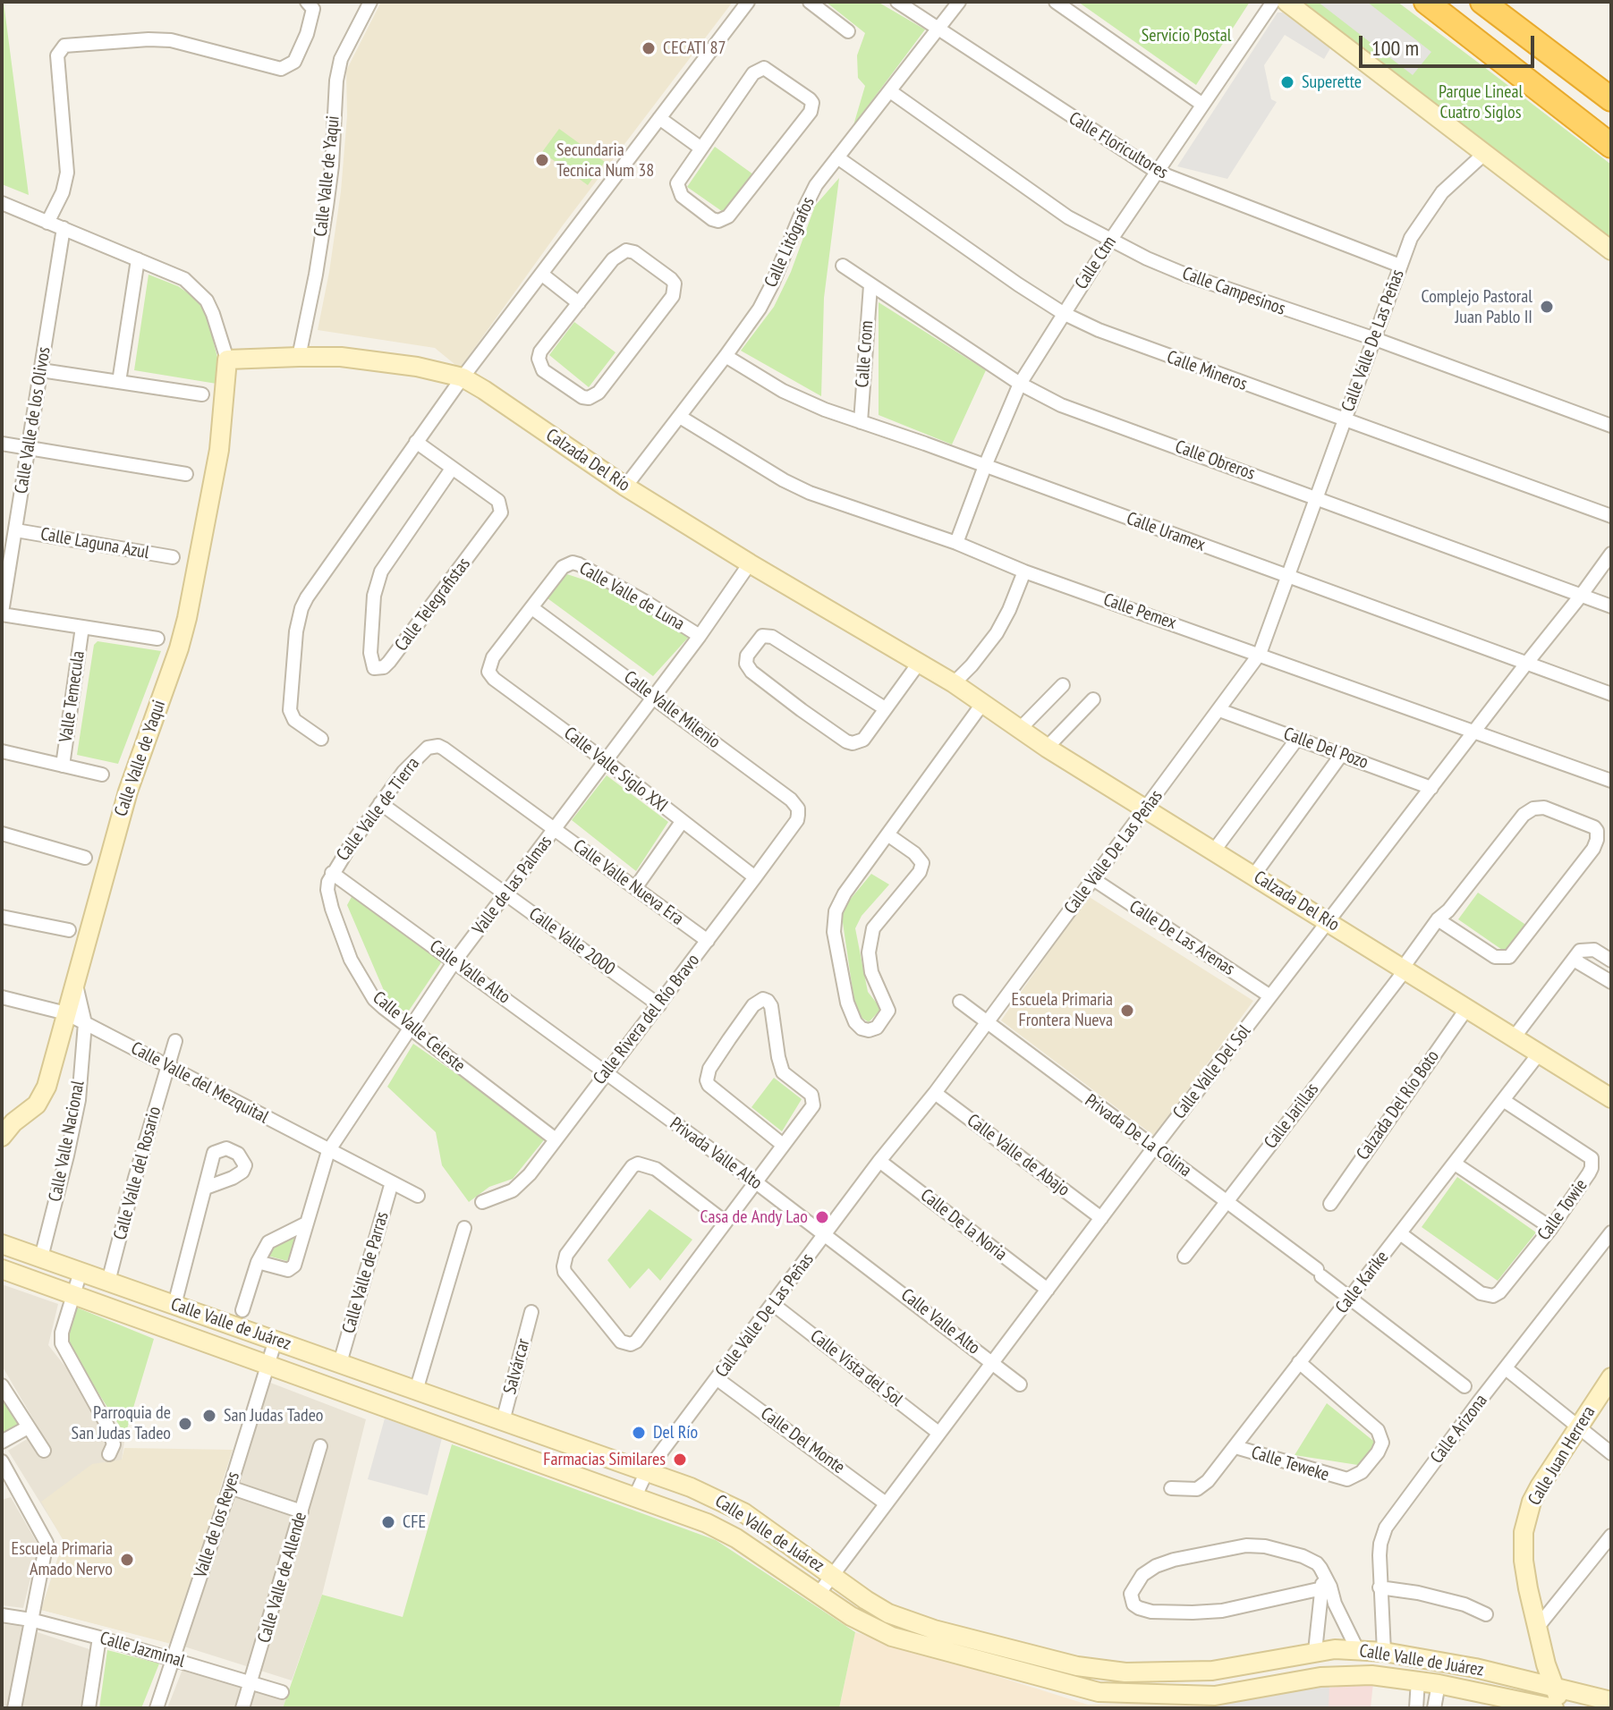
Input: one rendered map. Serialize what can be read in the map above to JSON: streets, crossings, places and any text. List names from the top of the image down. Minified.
{"streets":{"street":["Calle Floricultores","Calle Valle de Yaqui","Calle Litógrafos","Calle Ctm","Calle Campesinos","Calle Valle De Las Peñas","Calle Crom","Calle Mineros","Calle Valle de los Olivos","Calzada Del Río","Calle Obreros","Calle Uramex","Calle Laguna Azul","Calle Valle de Luna","Calle Telegrafistas","Calle Pemex","Valle Temecula","Calle Valle Milenio","Calle Del Pozo","Calle Valle Siglo XXI","Calle Valle de Tierra","Calle Valle Nueva Era","Valle de las Palmas","Calle De Las Arenas","Calle Valle 2000","Calle Valle Alto","Calle Rivera del Río Bravo","Calle Valle Celeste","Calle Valle Del Sol","Calle Valle del Mezquital","Calzada Del Río Boto","Calle Jarillas","Privada De La Colina","Calle Valle Nacional","Privada Valle Alto","Calle Valle de Abajo","Calle Valle del Rosario","Calle Towie","Calle De la Noria","Calle Valle de Parras","Calle Karike","Calle Valle de Juárez","Salvárcar","Calle Vista del Sol","Calle Arizona","Calle Del Monte","Calle Juan Herrera","Calle Teweke","Valle de los Reyes","Calle Valle de Allende","Calle Jazminal"]},"crossings":[["Calle Floricultores","Calle Litógrafos"],["Calle Floricultores","Calle Ctm"],["Calle Floricultores","Calle Valle De Las Peñas"],["Calle Valle de Yaqui","Calzada Del Río"],["Calle Valle de Yaqui","Calle Valle del Mezquital"],["Calle Valle de Yaqui","Calle Valle Nacional"],["Calle Litógrafos","Calle Campesinos"],["Calle Litógrafos","Calle Mineros"],["Calle Litógrafos","Calzada Del Río"],["Calle Litógrafos","Calle Uramex"],["Calle Litógrafos","Calle Pemex"],["Calle Ctm","Calle Campesinos"],["Calle Ctm","Calle Mineros"],["Calle Ctm","Calle Obreros"],["Calle Ctm","Calle Uramex"],["Calle Ctm","Calle Pemex"],["Calle Campesinos","Calle Valle De Las Peñas"],["Calle Valle De Las Peñas","Calle Mineros"],["Calle Valle De Las Peñas","Calzada Del Río"],["Calle Valle De Las Peñas","Calle Obreros"],["Calle Valle De Las Peñas","Calle Uramex"],["Calle Valle De Las Peñas","Calle Pemex"],["Calle Valle De Las Peñas","Calle Del Pozo"],["Calle Valle De Las Peñas","Calle De Las Arenas"],["Calle Valle De Las Peñas","Calle Valle Alto"],["Calle Valle De Las Peñas","Privada De La Colina"],["Calle Valle De Las Peñas","Privada Valle Alto"],["Calle Valle De Las Peñas","Calle Valle de Abajo"],["Calle Valle De Las Peñas","Calle De la Noria"],["Calle Valle De Las Peñas","Calle Valle de Juárez"],["Calle Valle De Las Peñas","Calle Vista del Sol"],["Calle Valle De Las Peñas","Calle Del Monte"],["Calle Crom","Calle Obreros"],["Calle Crom","Calle Uramex"],["Calle Valle de los Olivos","Calle Laguna Azul"],["Calzada Del Río","Valle de las Palmas"],["Calzada Del Río","Calle Valle Del Sol"],["Calzada Del Río","Calzada Del Río Boto"],["Calzada Del Río","Calle Jarillas"],["Calzada Del Río","Calle Karike"],["Calle Obreros","Calle Valle Del Sol"],["Calle Uramex","Calle Valle Del Sol"],["Calle Valle de Luna","Calle Valle Milenio"],["Calle Valle de Luna","Calle Valle Siglo XXI"],["Calle Valle de Luna","Valle de las Palmas"],["Calle Pemex","Calle Valle Del Sol"],["Calle Valle Milenio","Calle Valle Siglo XXI"],["Calle Valle Milenio","Valle de las Palmas"],["Calle Valle Milenio","Calle Rivera del Río Bravo"],["Calle Del Pozo","Calle Valle Del Sol"],["Calle Valle Siglo XXI","Valle de las Palmas"],["Calle Valle Siglo XXI","Calle Rivera del Río Bravo"],["Calle Valle de Tierra","Calle Valle Nueva Era"],["Calle Valle de Tierra","Calle Valle 2000"],["Calle Valle de Tierra","Calle Valle Alto"],["Calle Valle de Tierra","Calle Valle Celeste"],["Calle Valle Nueva Era","Valle de las Palmas"],["Calle Valle Nueva Era","Calle Rivera del Río Bravo"],["Valle de las Palmas","Calle Valle 2000"],["Valle de las Palmas","Calle Valle Alto"],["Valle de las Palmas","Calle Valle Celeste"],["Valle de las Palmas","Calle Valle del Mezquital"],["Calle De Las Arenas","Calle Valle Del Sol"],["Calle Valle 2000","Calle Rivera del Río Bravo"],["Calle Valle Alto","Calle Rivera del Río Bravo"],["Calle Valle Alto","Calle Valle Del Sol"],["Calle Valle Alto","Privada Valle Alto"],["Calle Rivera del Río Bravo","Calle Valle Celeste"],["Calle Rivera del Río Bravo","Privada Valle Alto"],["Calle Valle Del Sol","Privada De La Colina"],["Calle Valle Del Sol","Calle Valle de Abajo"],["Calle Valle Del Sol","Calle De la Noria"],["Calle Valle Del Sol","Calle Valle de Juárez"],["Calle Valle Del Sol","Calle Vista del Sol"],["Calle Valle Del Sol","Calle Del Monte"],["Calle Valle del Mezquital","Calle Valle Nacional"],["Calle Valle del Mezquital","Calle Valle del Rosario"],["Calle Valle del Mezquital","Calle Valle de Parras"],["Calle Jarillas","Privada De La Colina"],["Privada De La Colina","Calle Karike"],["Calle Valle Nacional","Calle Valle de Juárez"],["Calle Valle del Rosario","Calle Valle de Juárez"],["Calle Towie","Calle Karike"],["Calle Valle de Parras","Calle Valle de Juárez"],["Calle Karike","Calle Teweke"],["Calle Valle de Juárez","Salvárcar"],["Calle Valle de Juárez","Calle Arizona"],["Calle Valle de Juárez","Calle Juan Herrera"],["Calle Valle de Juárez","Valle de los Reyes"],["Valle de los Reyes","Calle Jazminal"],["Calle Valle de Allende","Calle Jazminal"]],"parks":["Servicio Postal","Parque Lineal Cuatro Siglos"],"places":["CECATI 87","Superette","Secundaria Tecnica Num 38","Complejo Pastoral Juan Pablo II","Escuela Primaria Frontera Nueva","Casa de Andy Lao","San Judas Tadeo","Parroquia de San Judas Tadeo","Del Río","Farmacias Similares","CFE","Escuela Primaria Amado Nervo"],"scale_bar":"100 m"}
